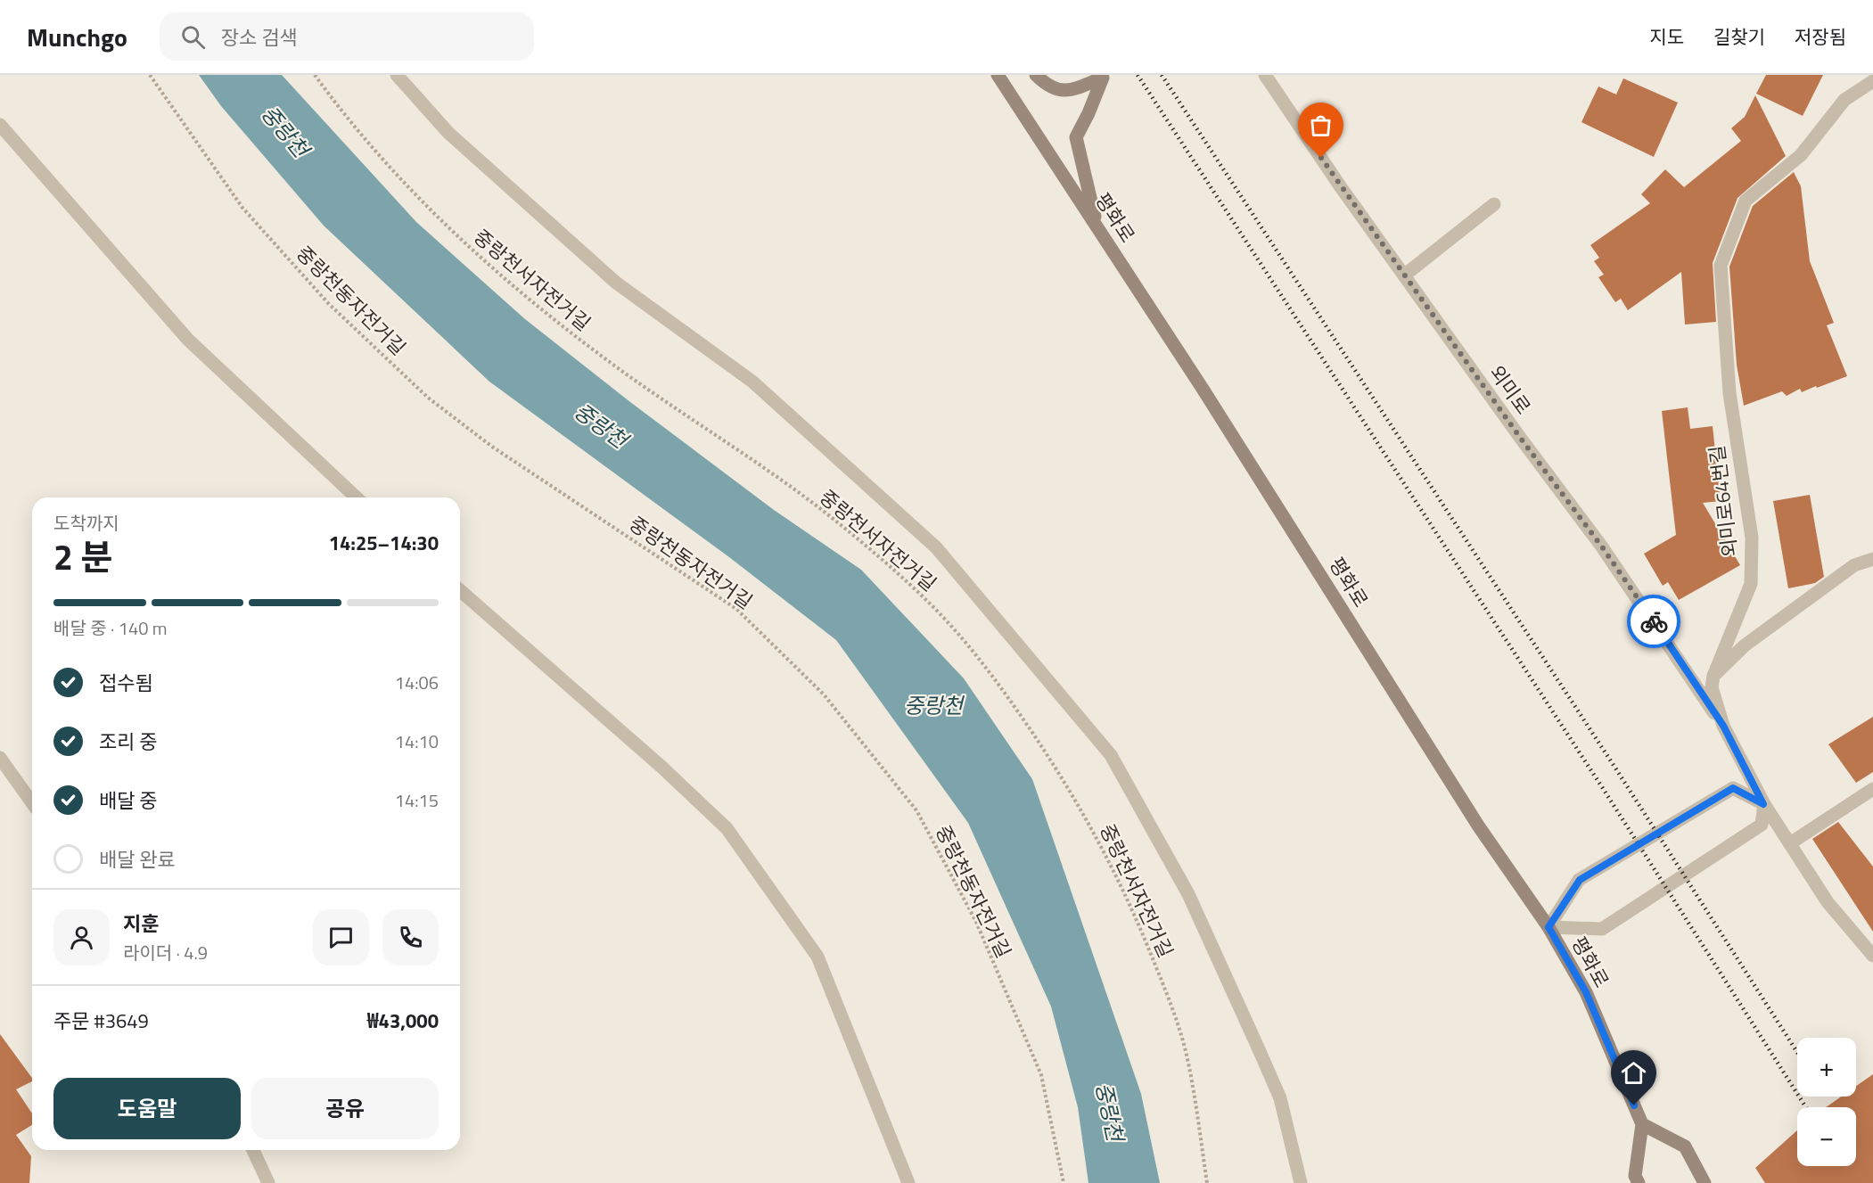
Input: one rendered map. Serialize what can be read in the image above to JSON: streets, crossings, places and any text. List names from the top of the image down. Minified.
{"streets":{"main road":["평화로"],"street":["외미로","외미로64번길"],"path":["중랑천서자전거길","중랑천동자전거길"]},"crossings":[["외미로","외미로64번길"]],"water":["중랑천"],"page":{"header":"Munchgo","search":"장소 검색","nav":["지도","길찾기","저장됨"],"heading":["2 분","도착까지","14:25–14:30"],"panel":["지훈","라이더 · 4.9","주문 #3649","₩43,000"],"bar":"배달 중 · 140 m","list":[["접수됨","14:06"],["조리 중","14:10"],["배달 중","14:15"],"배달 완료"],"map_buttons":["+","−"],"buttons":["도움말","공유"]}}
